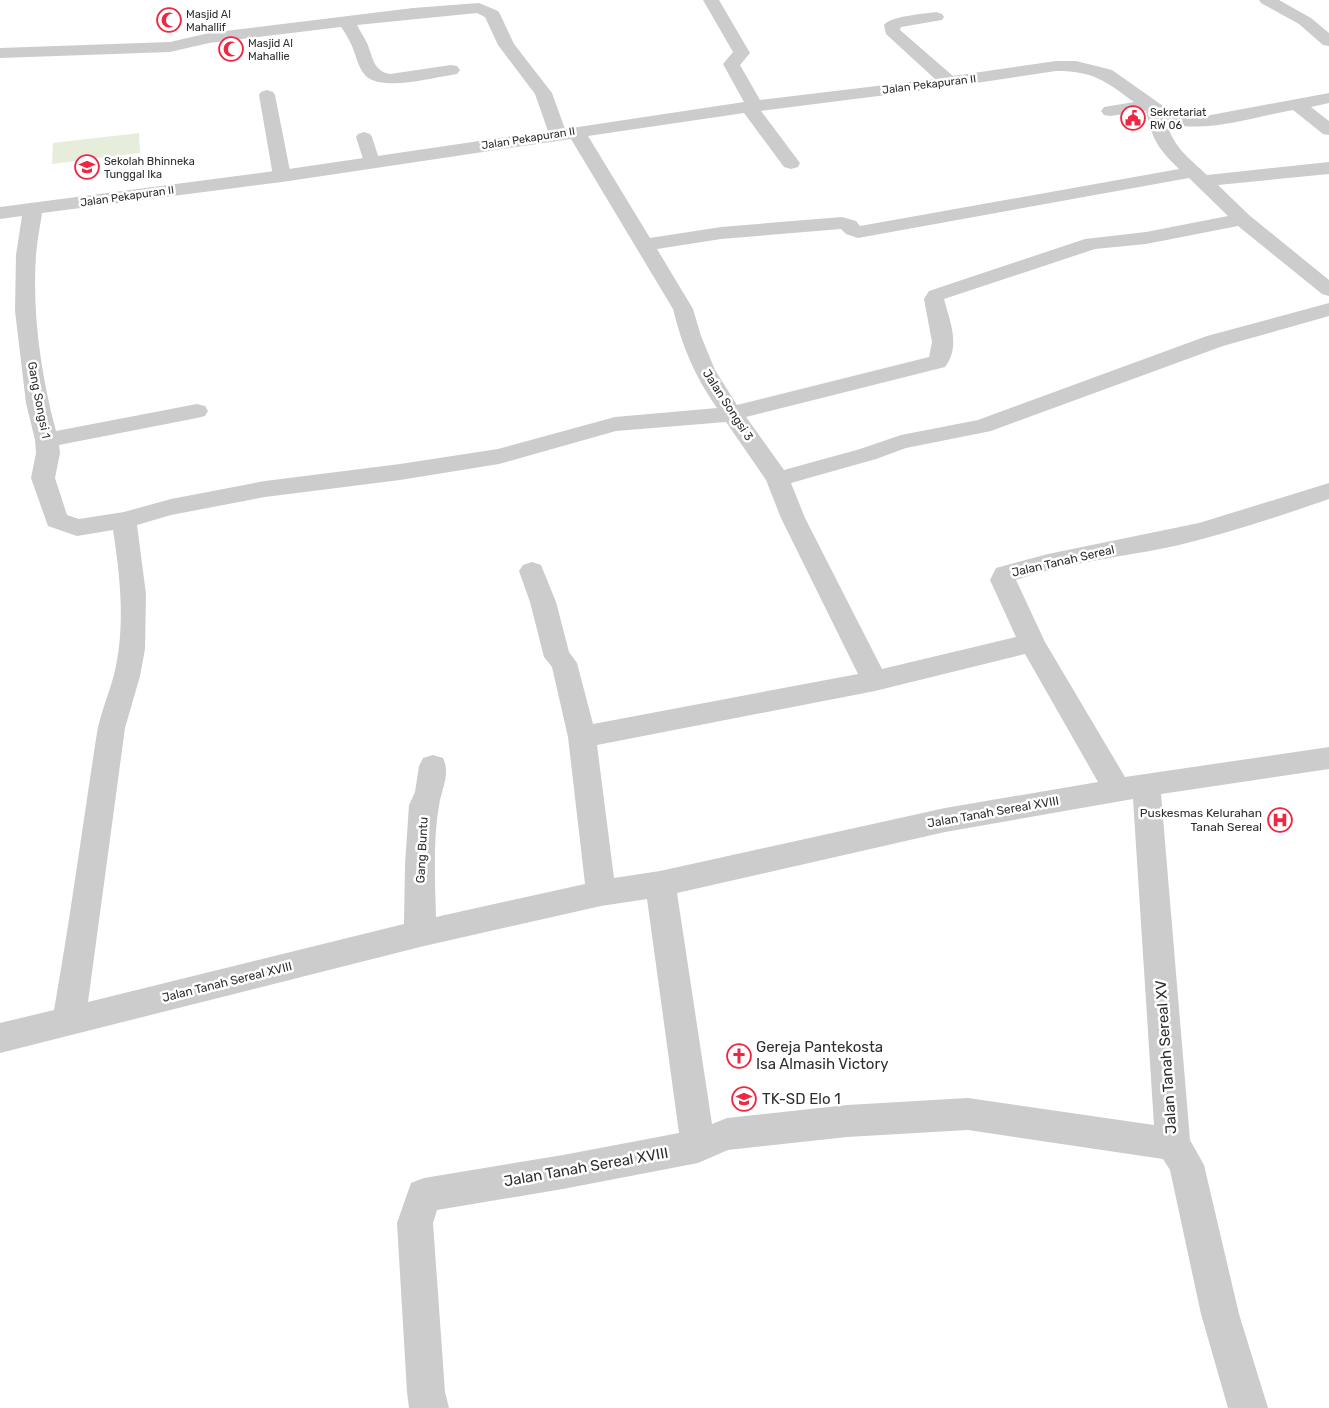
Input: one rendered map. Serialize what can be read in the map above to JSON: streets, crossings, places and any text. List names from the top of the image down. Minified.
{"streets":{"street":["Jalan Pekapuran II","Gang Songsi 1","Jalan Songsi 3","Jalan Tanah Sereal","Jalan Tanah Sereal XVIII","Gang Buntu","Jalan Tanah Sereal XV"]},"crossings":[["Jalan Pekapuran II","Gang Songsi 1"],["Jalan Pekapuran II","Jalan Songsi 3"],["Gang Songsi 1","Jalan Songsi 3"],["Jalan Tanah Sereal","Jalan Tanah Sereal XVIII"],["Jalan Tanah Sereal","Jalan Tanah Sereal XV"],["Jalan Tanah Sereal XVIII","Gang Buntu"],["Jalan Tanah Sereal XVIII","Jalan Tanah Sereal XV"]],"places":{"mosque":["Masjid Al Mahallif","Masjid Al Mahallie"],"public building":["Sekretariat RW 06"],"school or university":["Sekolah Bhinneka Tunggal Ika","TK-SD Elo 1"],"hospital":["Puskesmas Kelurahan Tanah Sereal"],"church":["Gereja Pantekosta Isa Almasih Victory"]}}
